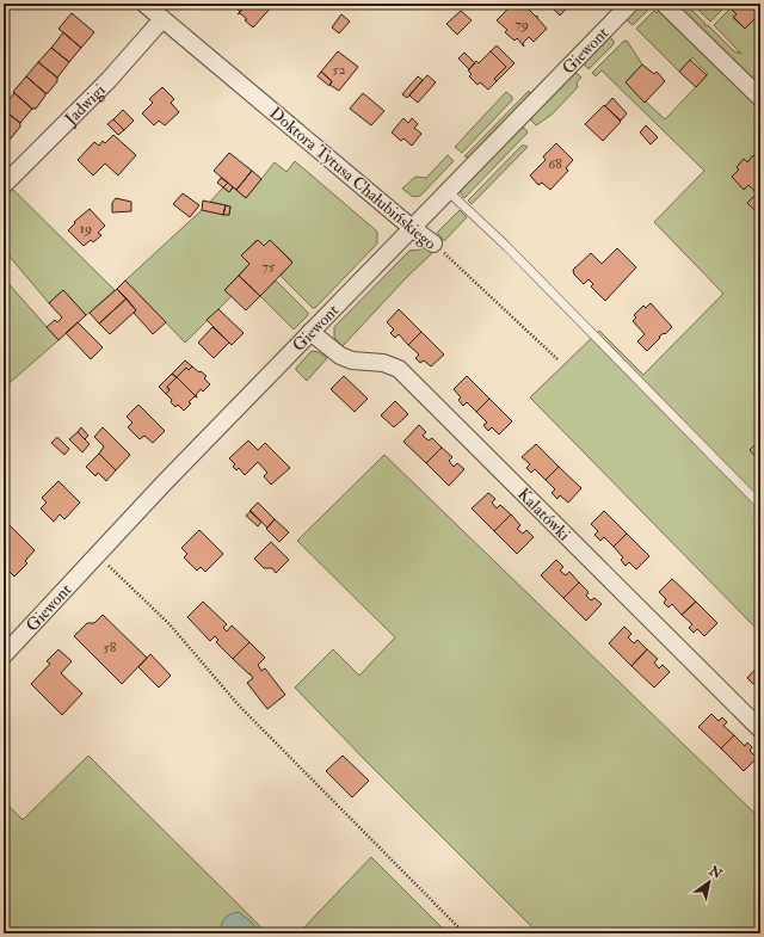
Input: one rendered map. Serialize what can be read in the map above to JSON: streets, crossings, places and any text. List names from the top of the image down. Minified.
{"streets":{"street":["Giewont","Jadwigi","Doktora Tytusa Chałubińskiego","Kalatówki"]},"crossings":[["Giewont","Doktora Tytusa Chałubińskiego"],["Giewont","Kalatówki"],["Jadwigi","Doktora Tytusa Chałubińskiego"]],"house_numbers":["79","52","68","19","75","58"],"north":"top right"}
